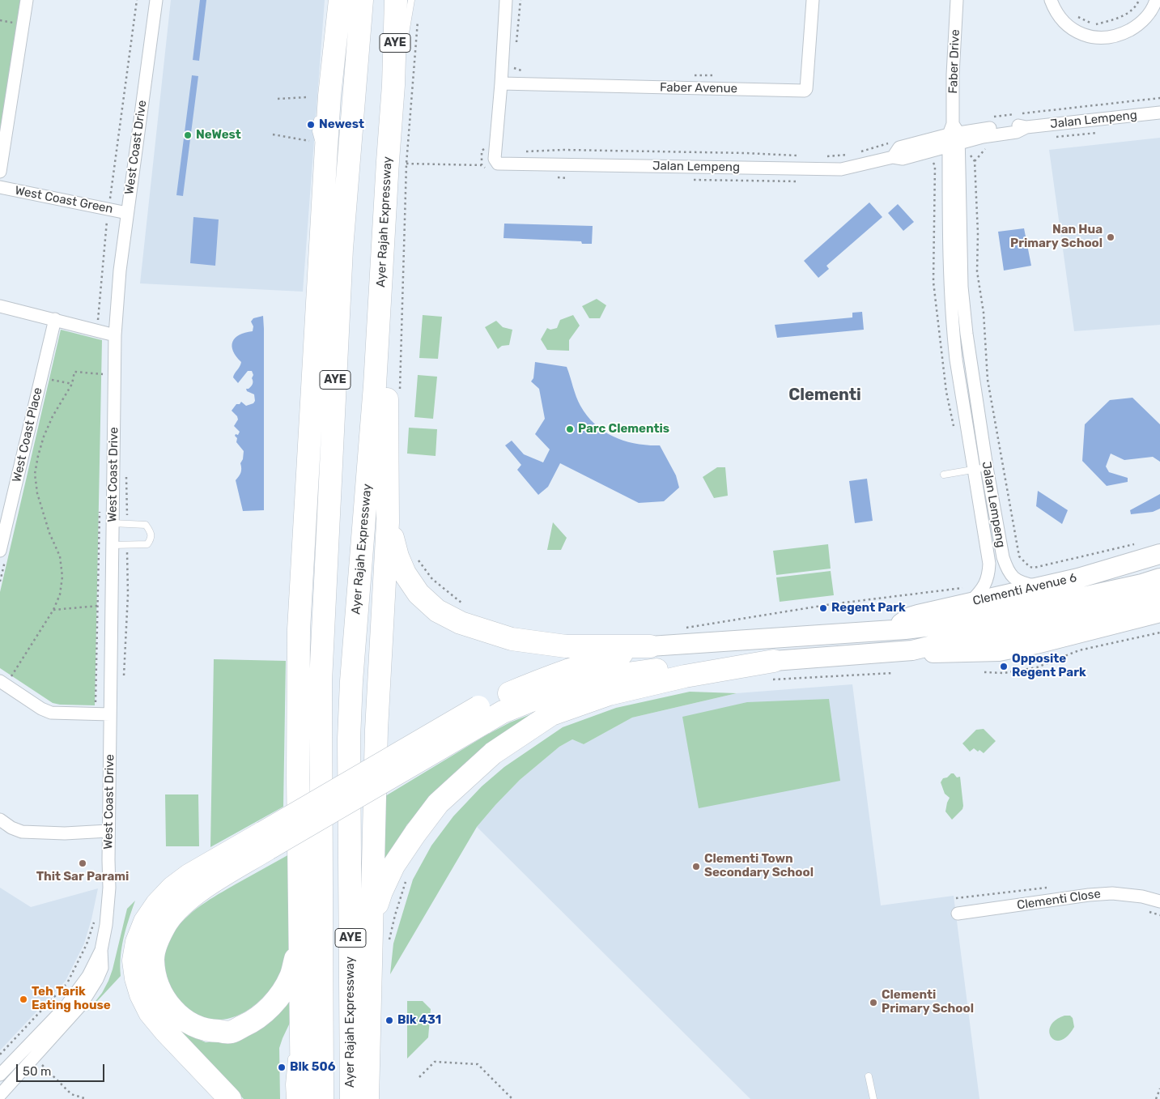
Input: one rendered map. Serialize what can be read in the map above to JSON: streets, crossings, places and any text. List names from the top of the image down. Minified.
{"streets":{"highway":["AYE","Ayer Rajah Expressway"],"main road":["Clementi Avenue 6"],"street":["Faber Drive","Faber Avenue","Jalan Lempeng","West Coast Drive","West Coast Green","West Coast Place","Clementi Close"]},"crossings":[["Faber Drive","Jalan Lempeng"],["Faber Avenue","Jalan Lempeng"],["Jalan Lempeng","Clementi Avenue 6"],["West Coast Drive","West Coast Green"]],"districts":["Clementi"],"places":["Newest","NeWest","Nan Hua Primary School","Parc Clementis","Regent Park","Opposite Regent Park","Thit Sar Parami","Clementi Town Secondary School","Teh Tarik Eating house","Clementi Primary School","Blk 431","Blk 506"],"scale_bar":"50 m"}
